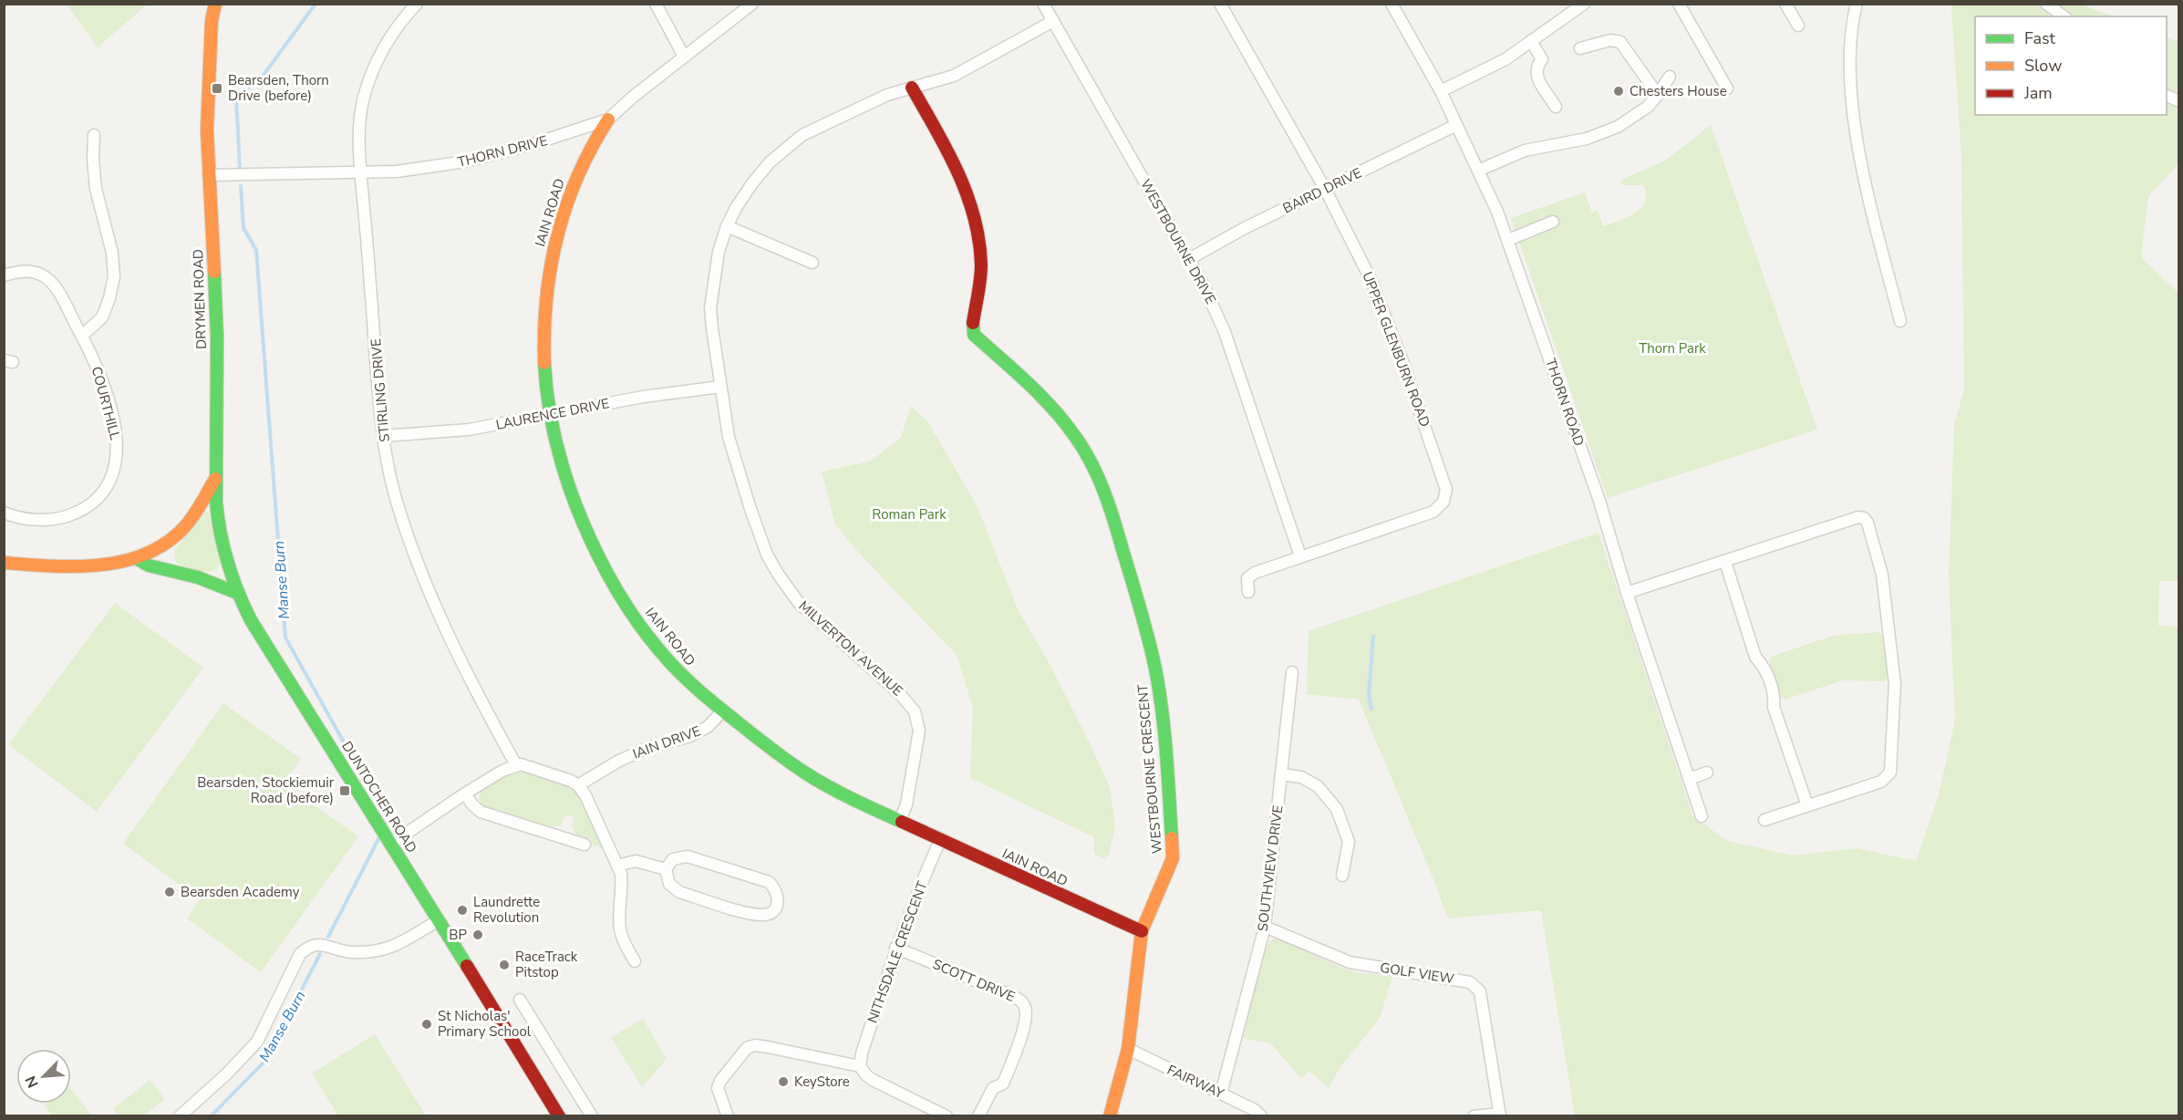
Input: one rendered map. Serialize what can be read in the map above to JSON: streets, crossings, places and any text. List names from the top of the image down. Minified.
{"streets":{"street":["THORN DRIVE","BAIRD DRIVE","IAIN ROAD","WESTBOURNE DRIVE","DRYMEN ROAD","UPPER GLENBURN ROAD","STIRLING DRIVE","THORN ROAD","COURTHILL","LAURENCE DRIVE","MILVERTON AVENUE","IAIN DRIVE","WESTBOURNE CRESCENT","DUNTOCHER ROAD","SOUTHVIEW DRIVE","NITHSDALE CRESCENT","GOLF VIEW","SCOTT DRIVE","FAIRWAY"]},"crossings":[["THORN DRIVE","IAIN ROAD"],["THORN DRIVE","DRYMEN ROAD"],["THORN DRIVE","STIRLING DRIVE"],["BAIRD DRIVE","WESTBOURNE DRIVE"],["BAIRD DRIVE","UPPER GLENBURN ROAD"],["BAIRD DRIVE","THORN ROAD"],["IAIN ROAD","LAURENCE DRIVE"],["IAIN ROAD","MILVERTON AVENUE"],["IAIN ROAD","IAIN DRIVE"],["IAIN ROAD","WESTBOURNE CRESCENT"],["IAIN ROAD","NITHSDALE CRESCENT"],["WESTBOURNE DRIVE","UPPER GLENBURN ROAD"],["WESTBOURNE DRIVE","MILVERTON AVENUE"],["DRYMEN ROAD","DUNTOCHER ROAD"],["STIRLING DRIVE","LAURENCE DRIVE"],["LAURENCE DRIVE","MILVERTON AVENUE"],["MILVERTON AVENUE","WESTBOURNE CRESCENT"],["WESTBOURNE CRESCENT","FAIRWAY"],["SOUTHVIEW DRIVE","GOLF VIEW"],["SOUTHVIEW DRIVE","FAIRWAY"],["NITHSDALE CRESCENT","SCOTT DRIVE"]],"water":["Manse Burn"],"parks":["Thorn Park","Roman Park"],"places":{"transit":["Bearsden, Thorn Drive (before)","Bearsden, Stockiemuir Road (before)"],"other":["Chesters House","Bearsden Academy","Laundrette Revolution","BP","RaceTrack Pitstop","St Nicholas' Primary School","KeyStore"]},"legend":["Fast","Slow","Jam"],"north":"bottom left"}
